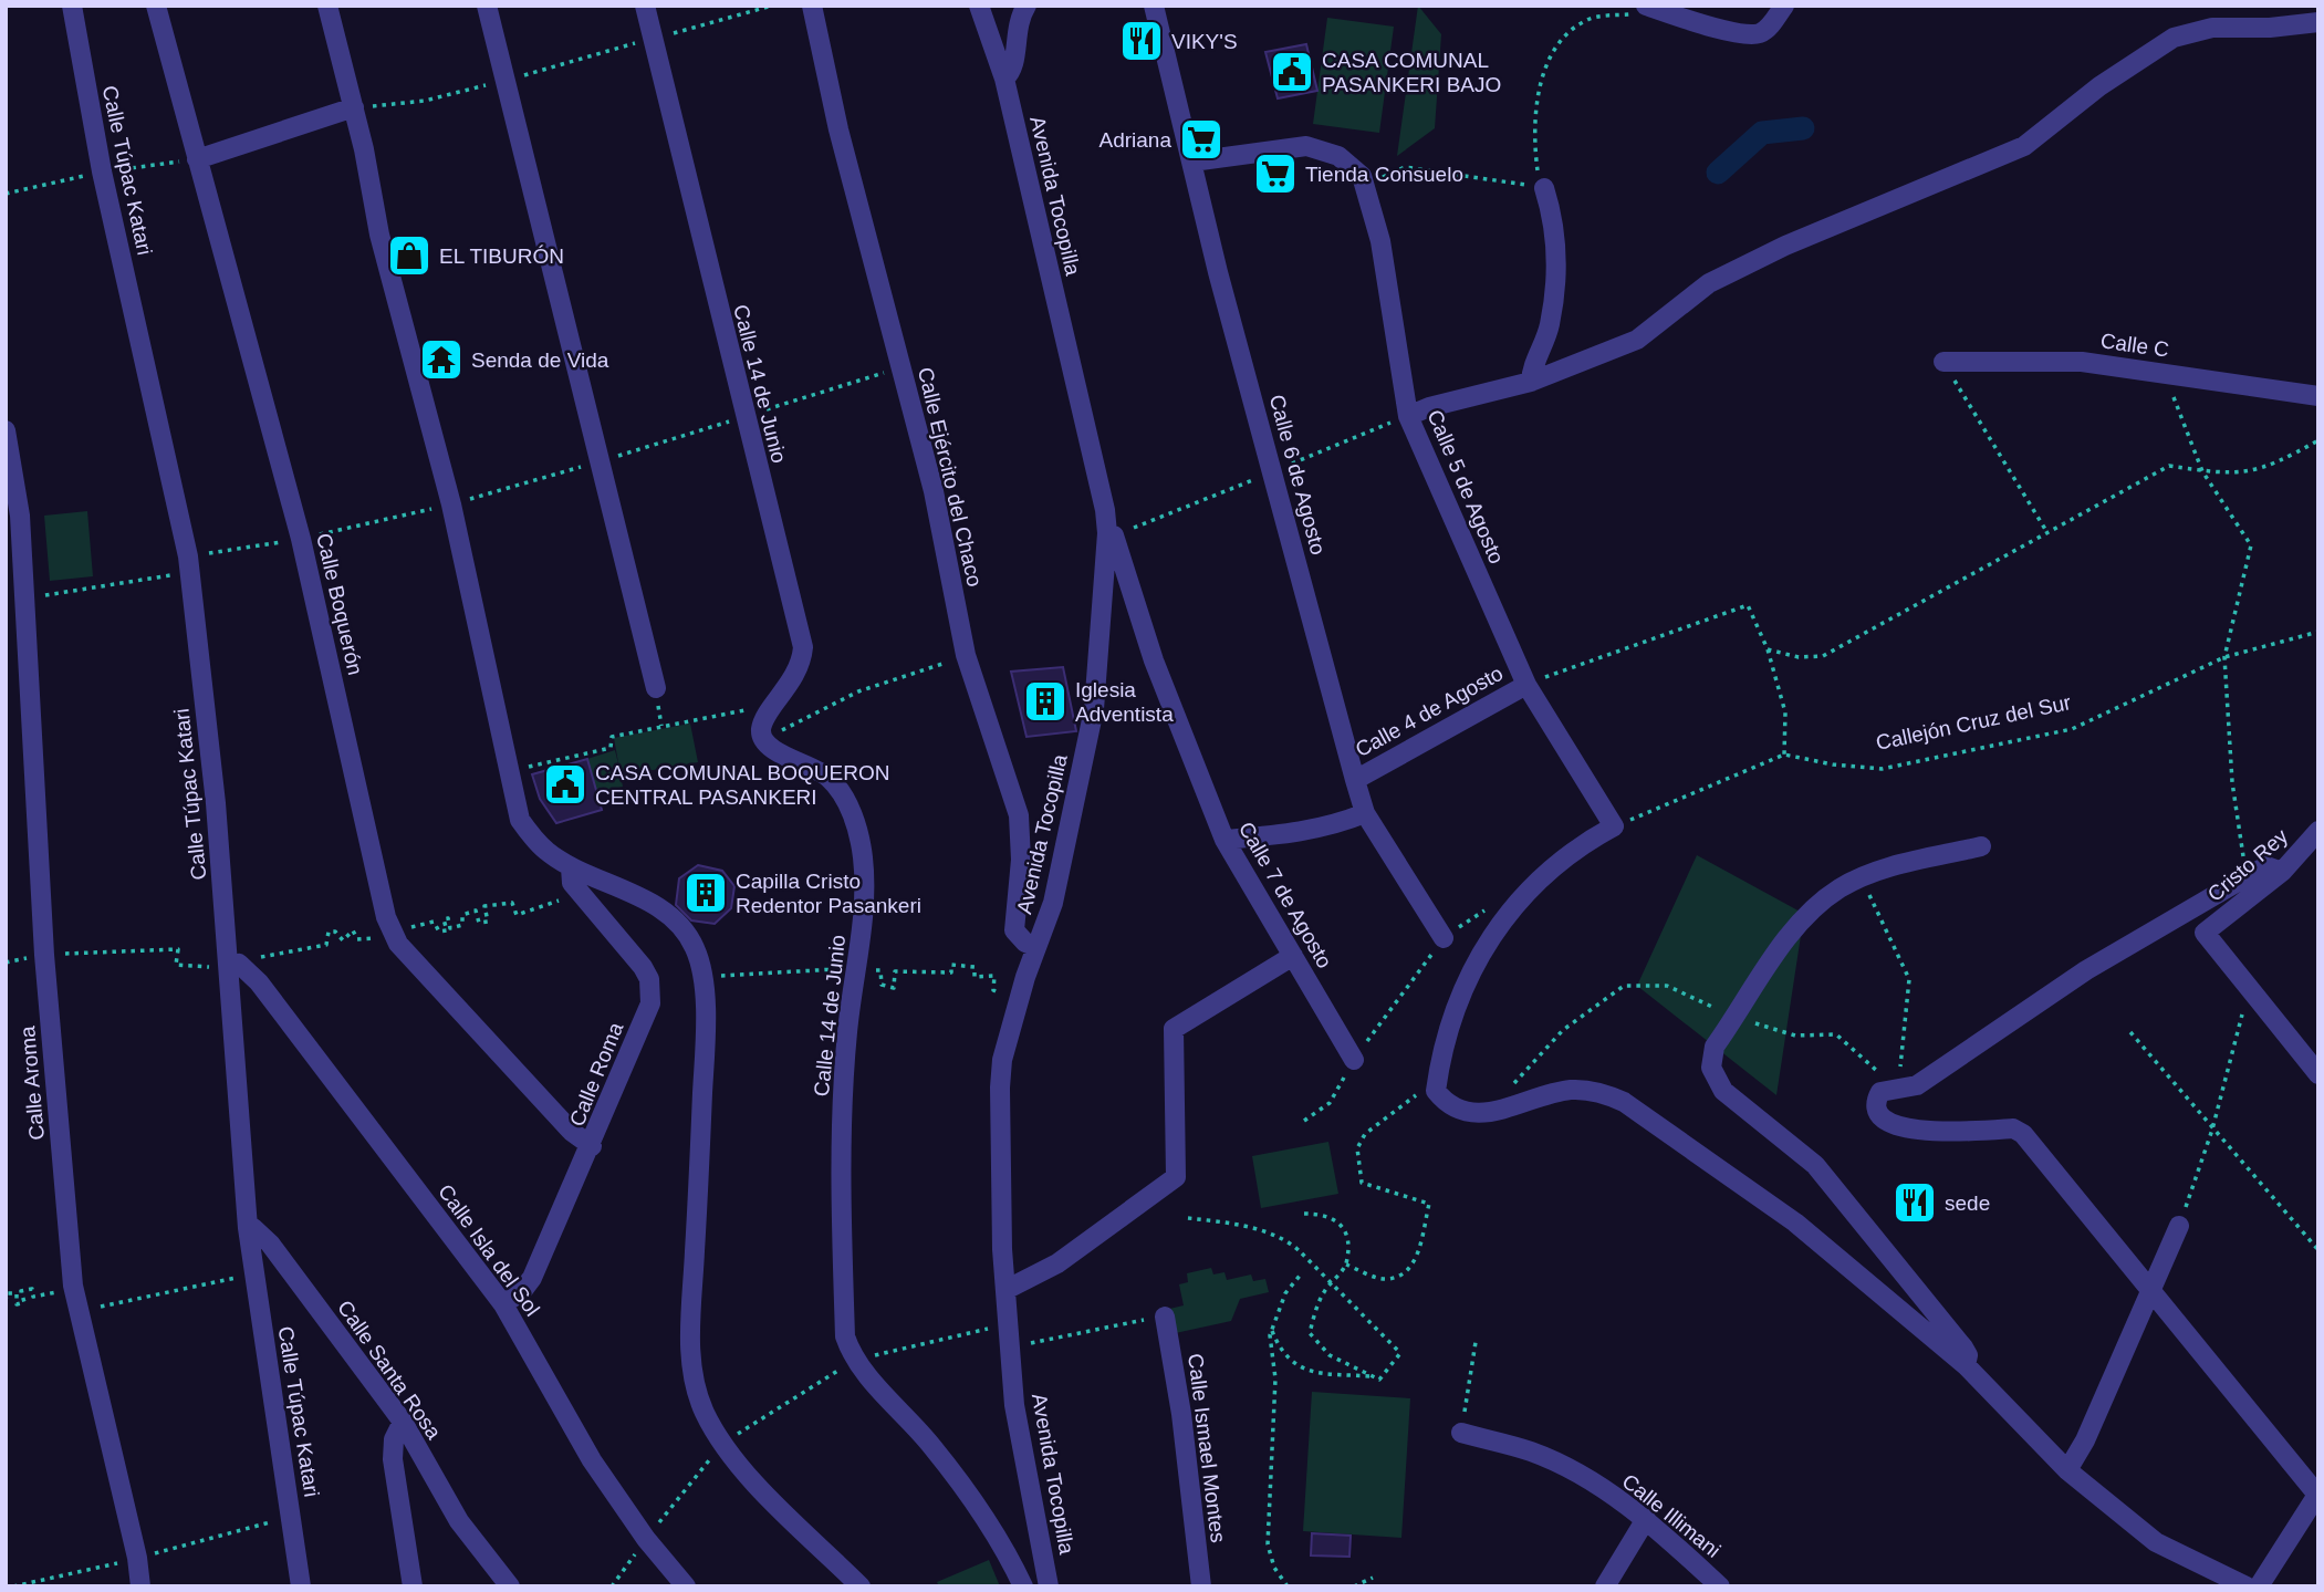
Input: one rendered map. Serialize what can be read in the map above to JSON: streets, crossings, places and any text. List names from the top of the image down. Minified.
{"streets":{"street":["Calle Túpac Katari","Avenida Tocopilla","Calle C","Calle 14 de Junio","Calle 6 de Agosto","Calle Ejército del Chaco","Calle 5 de Agosto","Calle Boquerón","Calle 4 de Agosto","Cristo Rey","Calle 7 de Agosto","Calle Roma","Calle Aroma","Calle Isla del Sol","Calle Santa Rosa","Calle Ismael Montes","Calle Illimani"],"path":["Callejón Cruz del Sur"]},"crossings":[["Calle Túpac Katari","Calle Isla del Sol"],["Calle Túpac Katari","Calle Santa Rosa"],["Avenida Tocopilla","Calle Ejército del Chaco"],["Avenida Tocopilla","Calle 7 de Agosto"],["Calle 6 de Agosto","Calle 5 de Agosto"],["Calle 6 de Agosto","Calle 4 de Agosto"],["Calle 5 de Agosto","Calle 4 de Agosto"],["Calle Boquerón","Calle Roma"],["Calle Roma","Calle Isla del Sol"]],"places":{"restaurant":["VIKY'S","sede"],"public building":["CASA COMUNAL PASANKERI BAJO","CASA COMUNAL BOQUERON CENTRAL PASANKERI"],"supermarket":["Adriana","Tienda Consuelo"],"shop":["EL TIBURÓN"],"temple":["Senda de Vida"],"building":["Iglesia Adventista","Capilla Cristo Redentor Pasankeri"]}}
